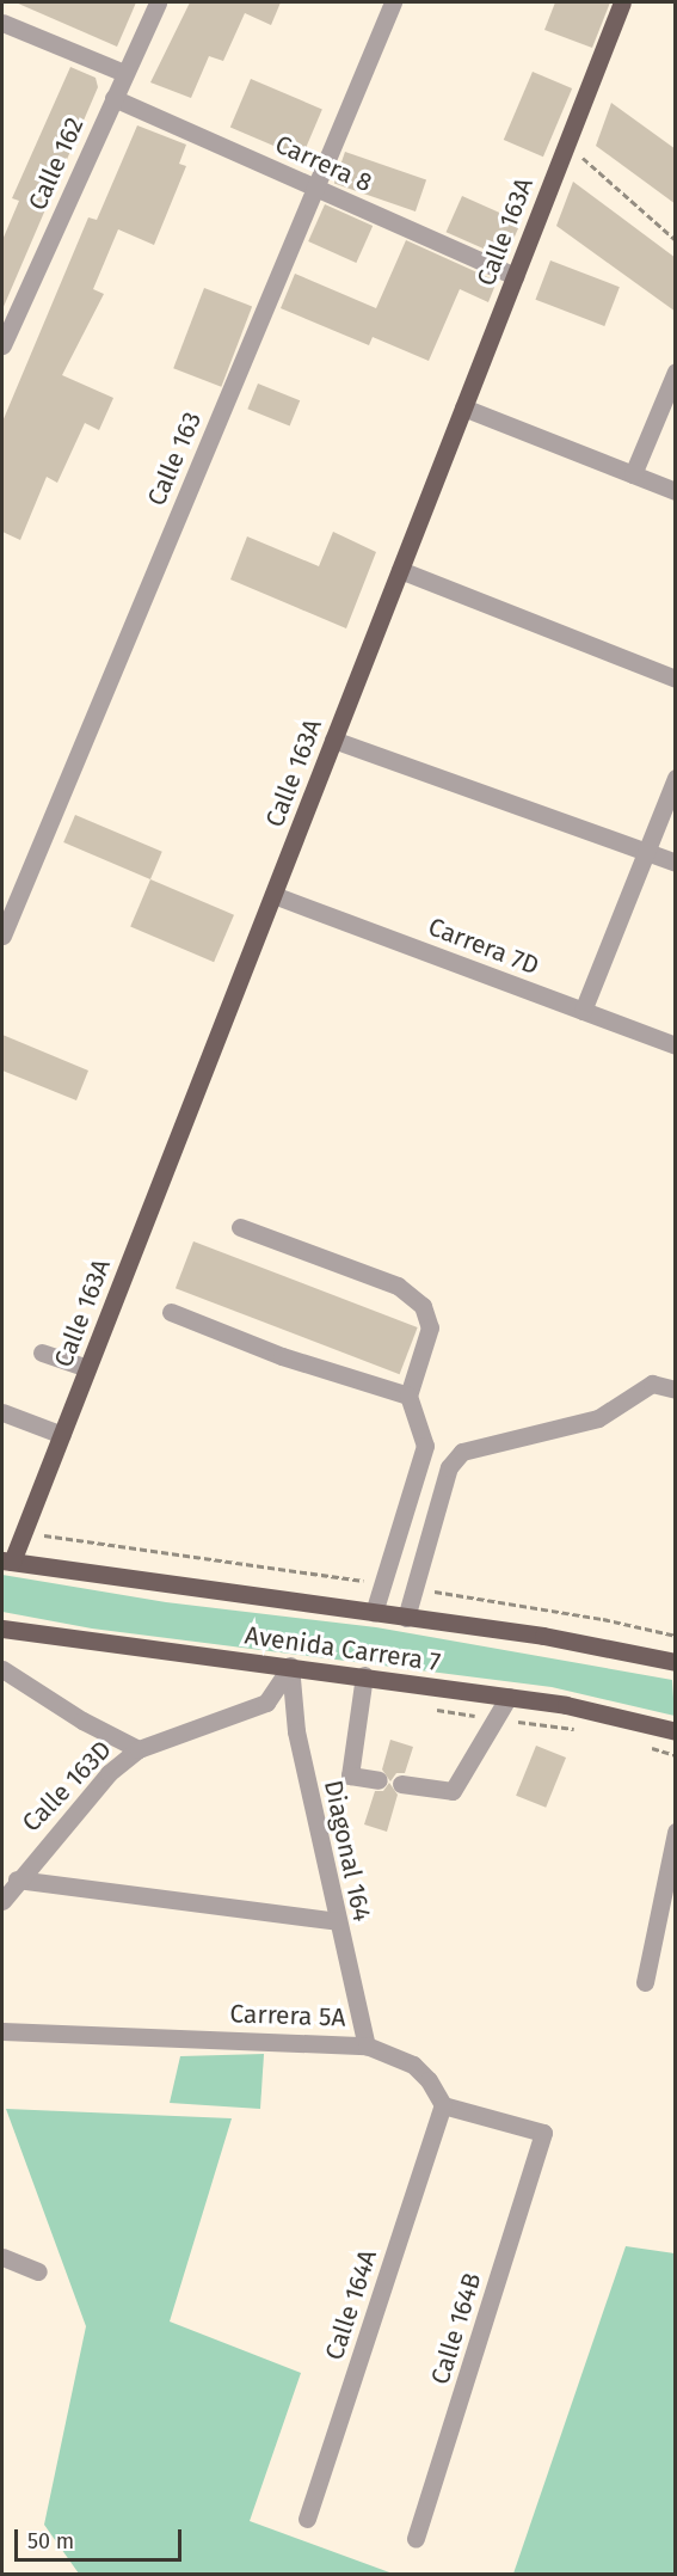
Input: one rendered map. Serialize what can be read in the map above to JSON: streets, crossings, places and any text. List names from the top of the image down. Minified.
{"streets":{"main road":["Calle 163A","Avenida Carrera 7"],"street":["Calle 162","Carrera 8","Calle 163","Carrera 7D","Calle 163D","Diagonal 164","Carrera 5A","Calle 164A","Calle 164B"]},"crossings":[["Calle 162","Carrera 8"],["Carrera 8","Calle 163A"],["Carrera 8","Calle 163"],["Calle 163A","Carrera 7D"],["Calle 163A","Avenida Carrera 7"],["Avenida Carrera 7","Calle 163D"],["Avenida Carrera 7","Diagonal 164"],["Calle 163D","Diagonal 164"],["Diagonal 164","Carrera 5A"],["Carrera 5A","Calle 164A"],["Carrera 5A","Calle 164B"],["Calle 164A","Calle 164B"]],"scale_bar":"50 m"}
